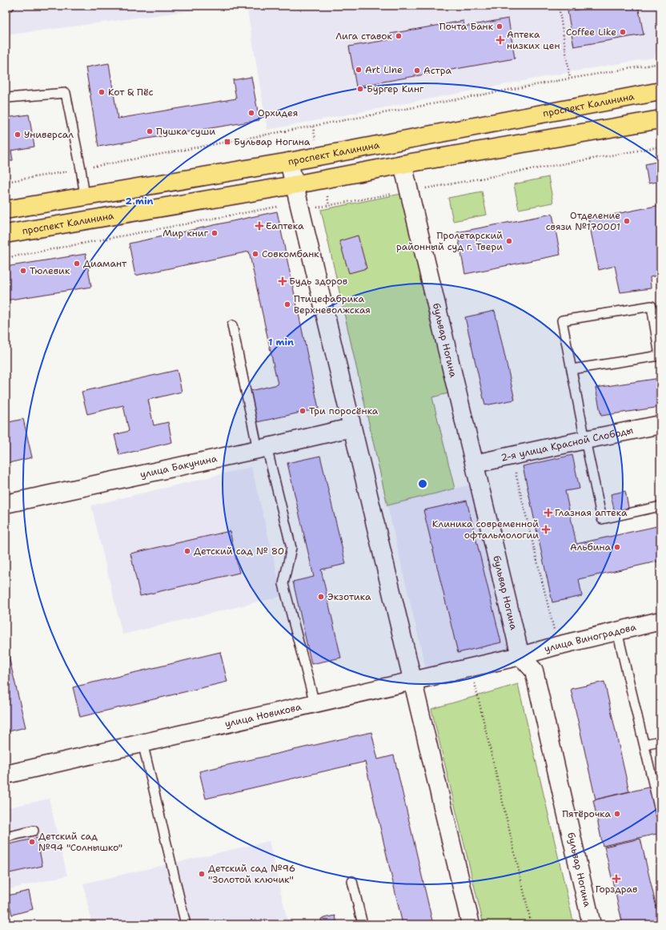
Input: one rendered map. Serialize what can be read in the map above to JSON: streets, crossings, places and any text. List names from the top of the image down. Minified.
{"streets":{"main road":["проспект Калинина"],"street":["бульвар Ногина","2-я улица Красной Слободы","улица Бакунина","улица Виноградова","улица Новикова"]},"crossings":[["проспект Калинина","бульвар Ногина"],["бульвар Ногина","2-я улица Красной Слободы"],["бульвар Ногина","улица Виноградова"],["бульвар Ногина","улица Новикова"],["улица Виноградова","улица Новикова"]],"places":{"other":["Почта Банк","Coffee Like","Лига ставок","Art Line","Астра","Бургер Кинг","Кот & Пёс","Орхидея","Пушка суши","Универсал","Отделение связи №170001","Мир книг","Пролетарский районный суд г. Твери","Совкомбанк","Диамант","Тюлевик","Птицефабрика Верхневолжская","Три поросёнка","Альбина","Детский сад № 80","Экзотика","Пятёрочка","Детский сад №94 \"Солнышко\"","Детский сад №96 \"Золотой ключик\""],"health":["Аптека низких цен","Еаптека","Будь здоров","Глазная аптека","Клиника современной офтальмологии","Горздрав"],"transit":["Бульвар Ногина"]},"rings":["2 min","1 min"]}
